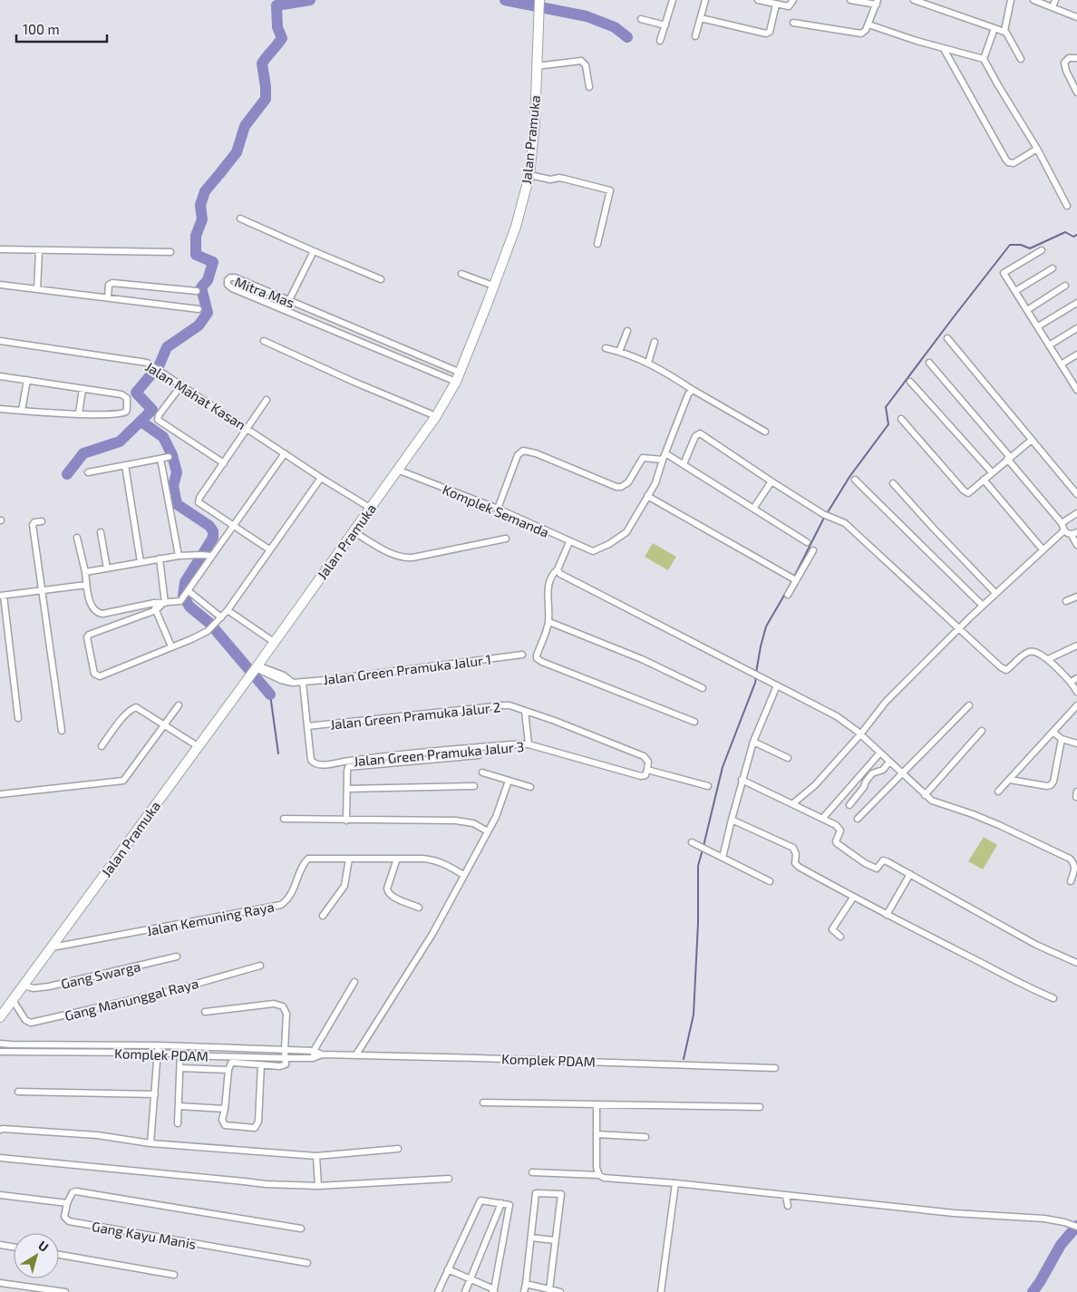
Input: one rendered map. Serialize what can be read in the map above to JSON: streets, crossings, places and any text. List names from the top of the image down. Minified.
{"streets":{"main road":["Jalan Pramuka"],"street":["Mitra Mas","Jalan Mahat Kasan","Komplek Semanda","Jalan Green Pramuka Jalur 1","Jalan Green Pramuka Jalur 2","Jalan Green Pramuka Jalur 3","Jalan Kemuning Raya","Gang Swarga","Gang Manunggal Raya","Komplek PDAM","Gang Kayu Manis"]},"crossings":[["Jalan Pramuka","Mitra Mas"],["Jalan Pramuka","Jalan Mahat Kasan"],["Jalan Pramuka","Komplek Semanda"],["Jalan Pramuka","Jalan Green Pramuka Jalur 1"],["Jalan Pramuka","Jalan Kemuning Raya"],["Jalan Pramuka","Gang Swarga"],["Jalan Pramuka","Gang Manunggal Raya"],["Jalan Green Pramuka Jalur 2","Jalan Green Pramuka Jalur 3"]],"scale_bar":"100 m","north":"top right"}
